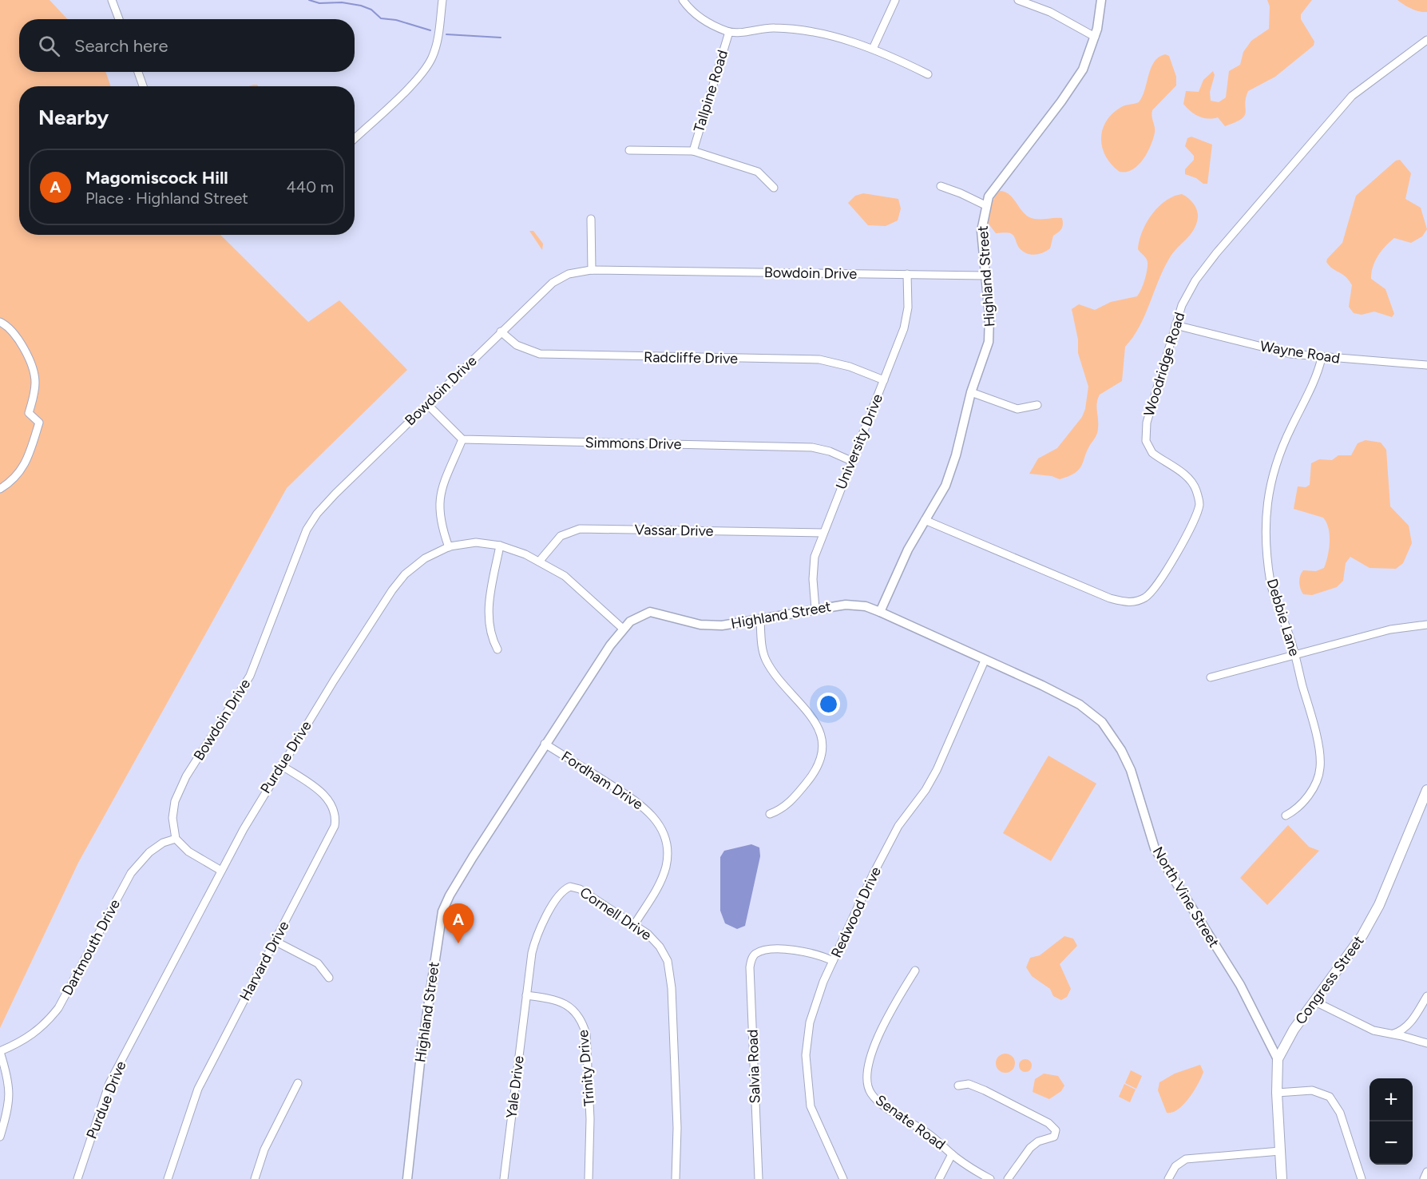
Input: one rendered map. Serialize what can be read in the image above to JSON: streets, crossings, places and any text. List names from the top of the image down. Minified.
{"streets":{"main road":["Congress Street"],"street":["Tallpine Road","Bowdoin Drive","Highland Street","Wayne Road","Radcliffe Drive","Woodridge Road","University Drive","Simmons Drive","Vassar Drive","Debbie Lane","Purdue Drive","Fordham Drive","North Vine Street","Redwood Drive","Cornell Drive","Dartmouth Drive","Harvard Drive","Salvia Road","Trinity Drive","Yale Drive","Senate Road"]},"crossings":[["Bowdoin Drive","Highland Street"],["Bowdoin Drive","Radcliffe Drive"],["Bowdoin Drive","University Drive"],["Bowdoin Drive","Dartmouth Drive"],["Highland Street","Woodridge Road"],["Highland Street","University Drive"],["Highland Street","Purdue Drive"],["Highland Street","Fordham Drive"],["Highland Street","North Vine Street"],["Wayne Road","Woodridge Road"],["Wayne Road","Debbie Lane"],["Radcliffe Drive","University Drive"],["University Drive","Simmons Drive"],["University Drive","Vassar Drive"],["Vassar Drive","Purdue Drive"],["Purdue Drive","Harvard Drive"],["Fordham Drive","Cornell Drive"],["North Vine Street","Redwood Drive"],["North Vine Street","Congress Street"],["Redwood Drive","Salvia Road"],["Cornell Drive","Trinity Drive"],["Cornell Drive","Yale Drive"],["Trinity Drive","Yale Drive"]],"page":{"search":"Search here","heading":"Nearby","list":[{"mark":"A","name":"Magomiscock Hill","note":"Place · Highland Street","value":"440 m"}],"pins":"A","map_buttons":["+","−"]}}
